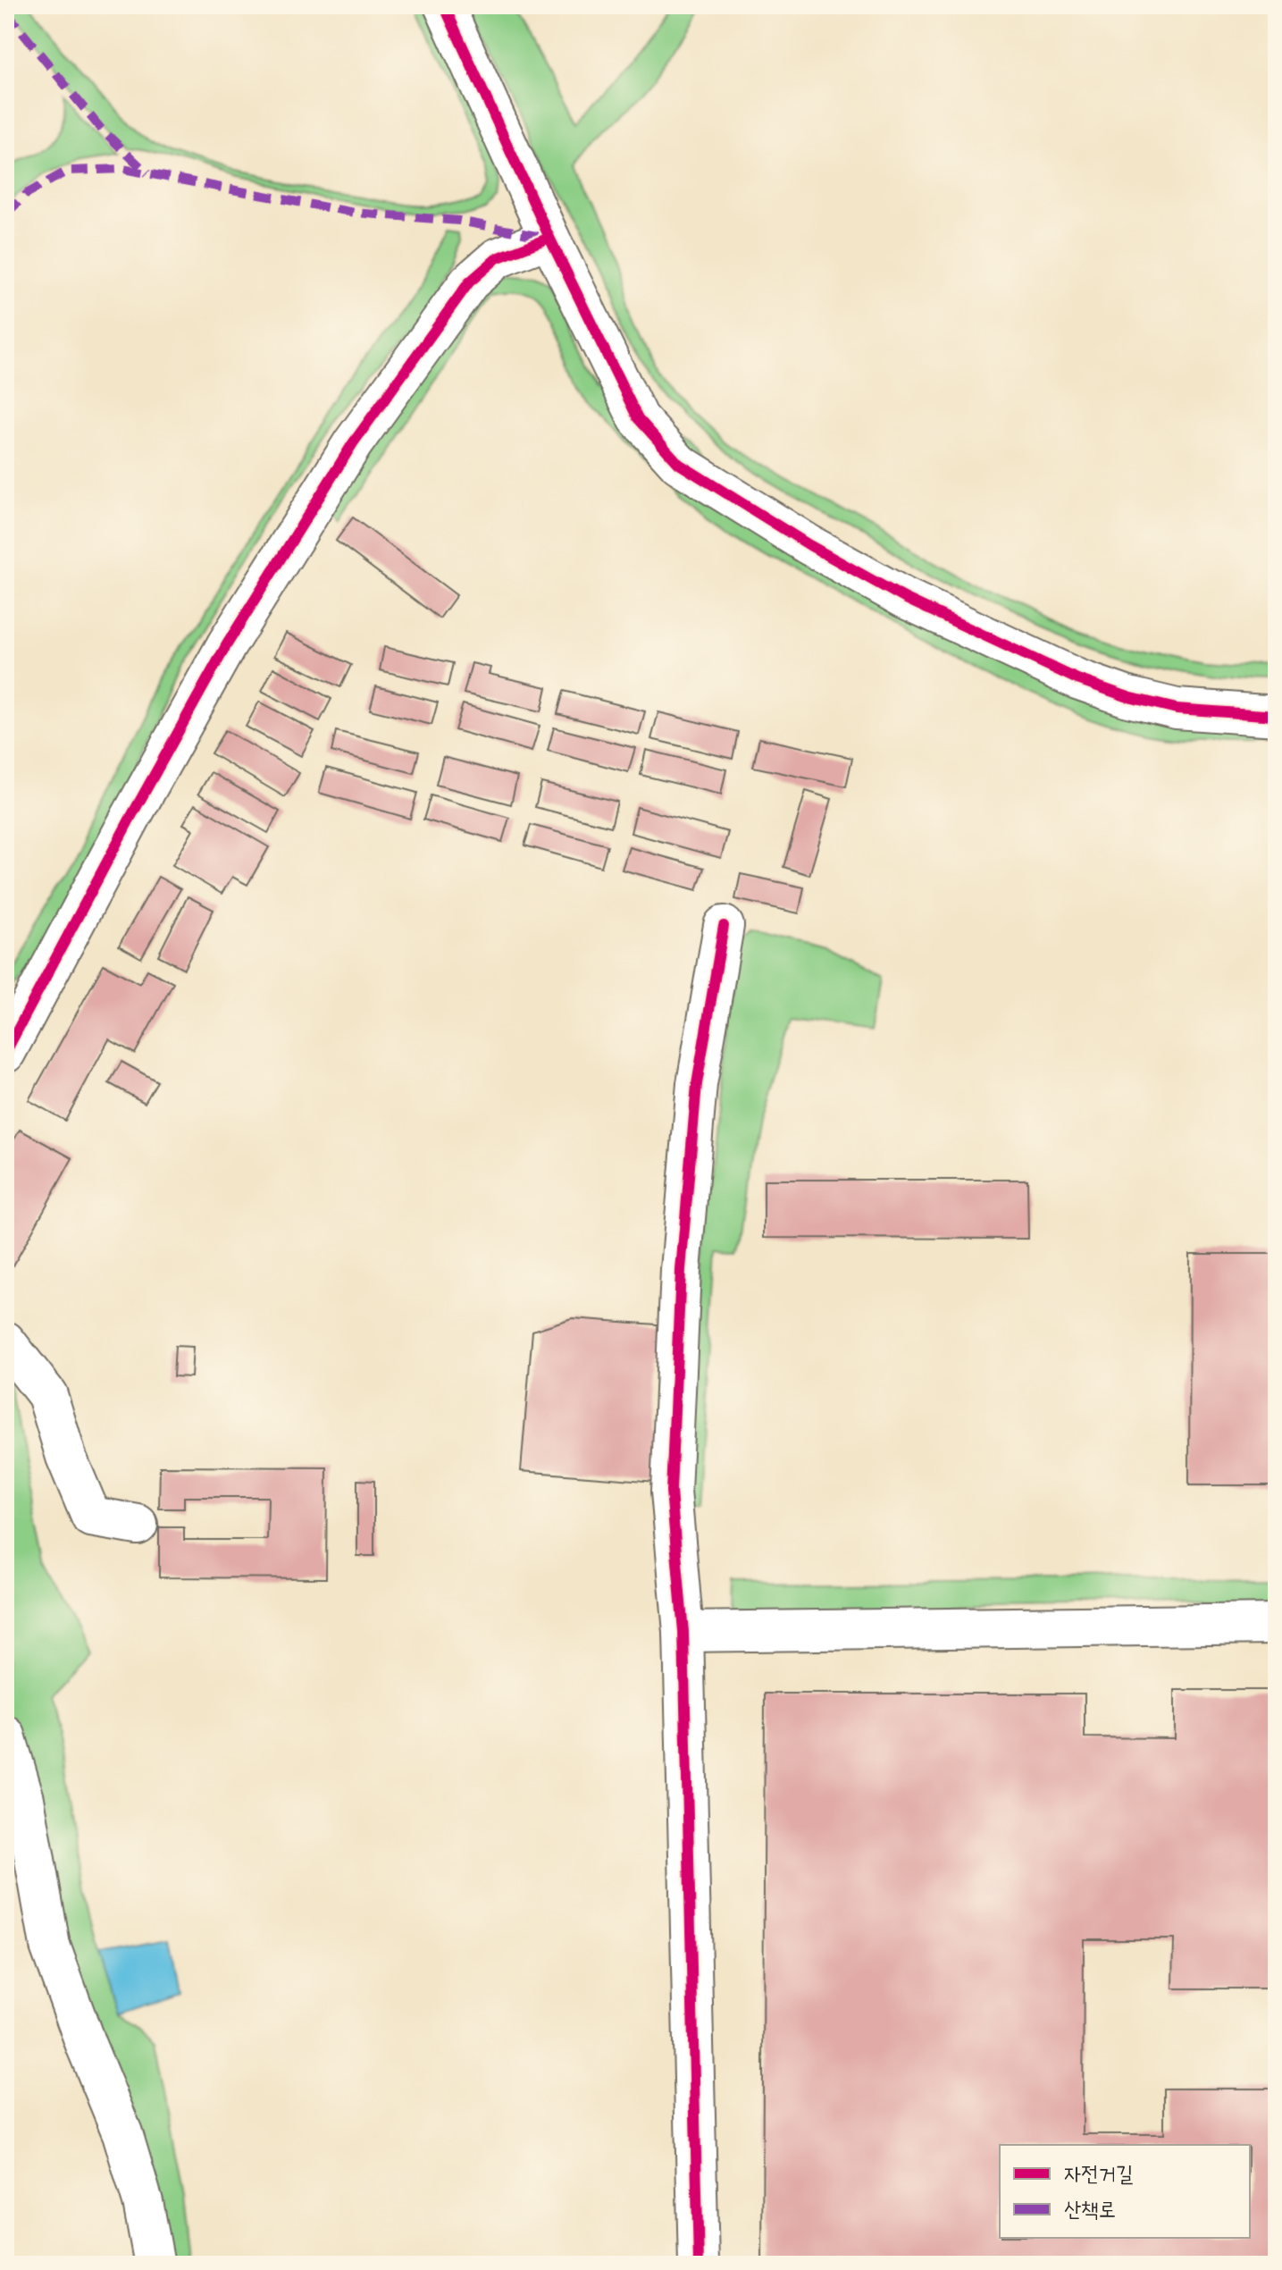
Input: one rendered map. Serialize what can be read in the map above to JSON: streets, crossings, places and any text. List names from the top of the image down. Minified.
{"legend":["자전거길","산책로"]}
